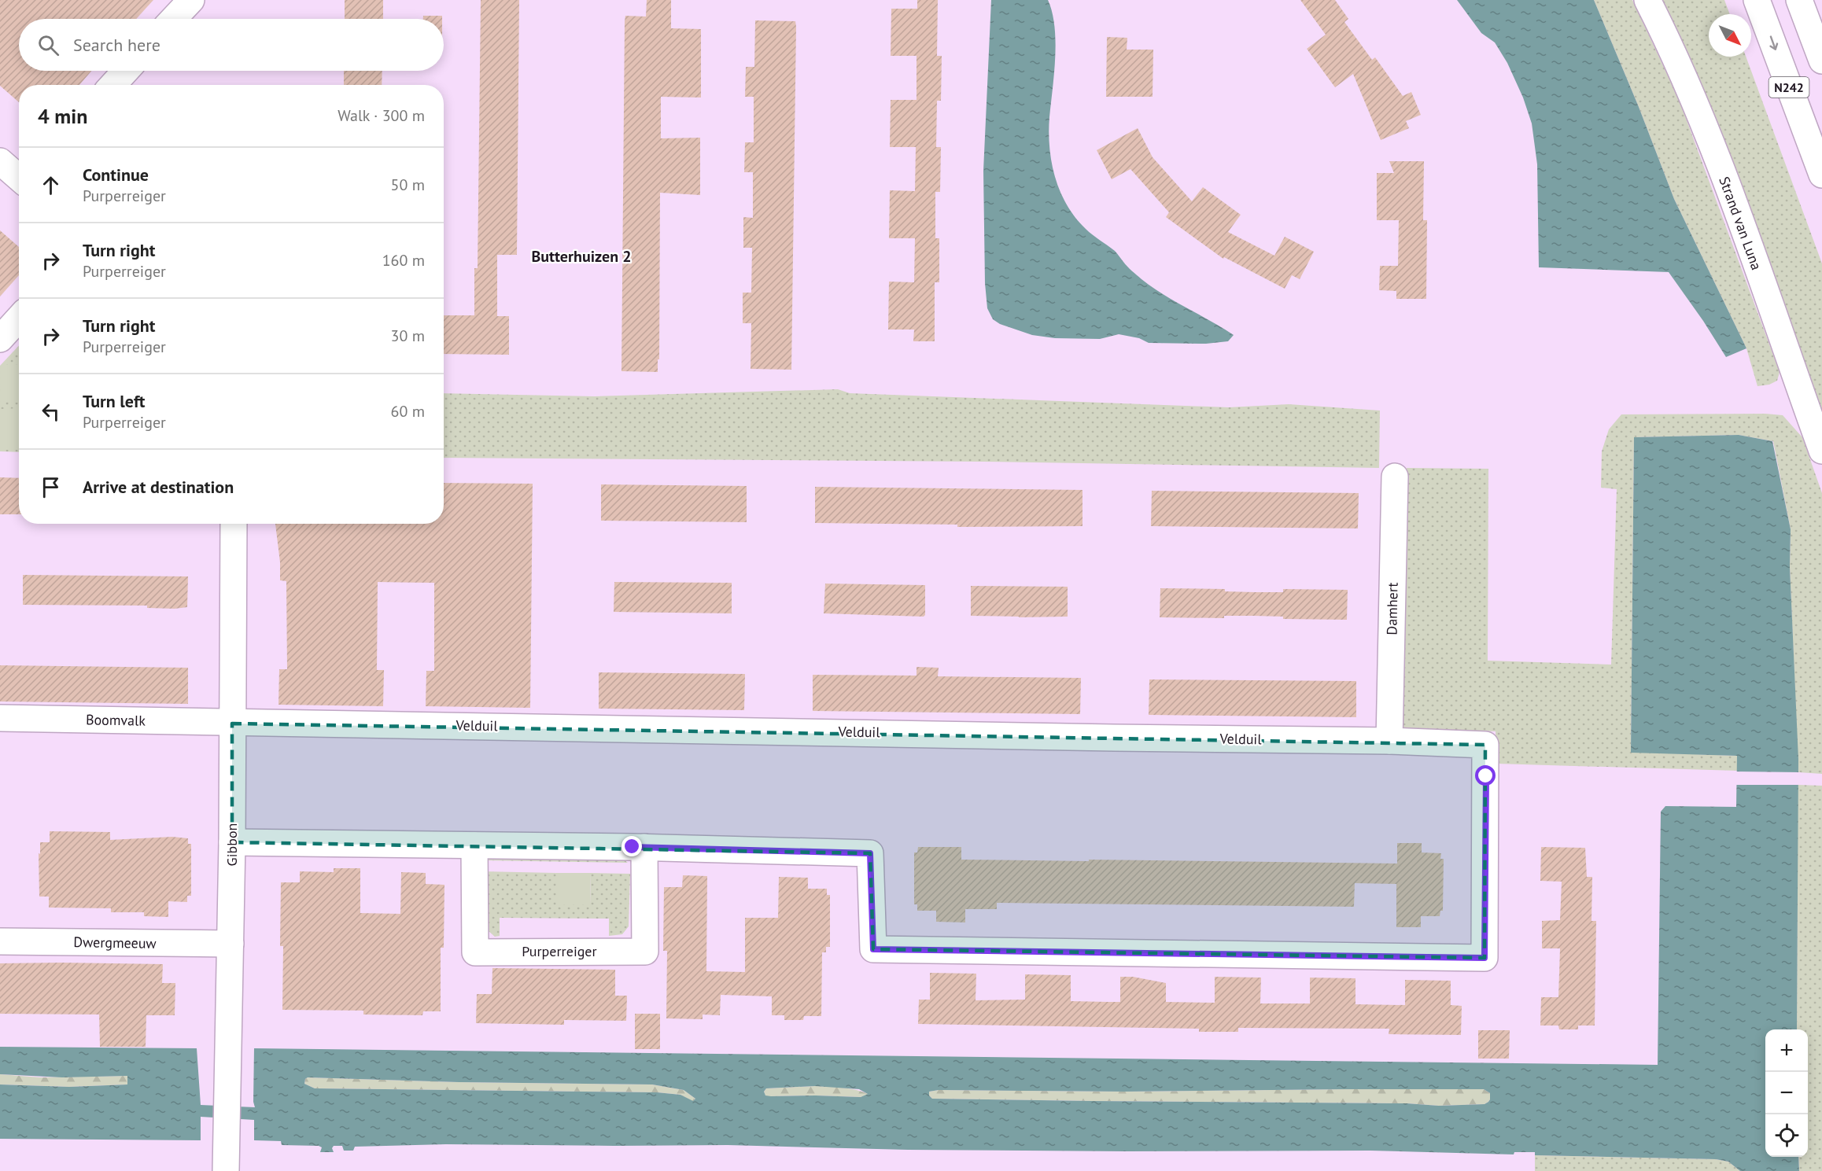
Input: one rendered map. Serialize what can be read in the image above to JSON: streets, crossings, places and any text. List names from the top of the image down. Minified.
{"streets":{"street":["N242","Strand van Luna","Damhert","Boomvalk","Velduil","Gibbon","Dwergmeeuw","Purperreiger"]},"crossings":[["Damhert","Velduil"],["Boomvalk","Velduil"],["Boomvalk","Gibbon"],["Velduil","Gibbon"],["Velduil","Purperreiger"],["Gibbon","Dwergmeeuw"]],"districts":["Butterhuizen 2"],"north":"bottom right","page":{"search":"Search here","heading":["4 min","Walk · 300 m"],"list":[["Continue","Purperreiger","50 m"],["Turn right","Purperreiger","160 m"],["Turn right","Purperreiger","30 m"],["Turn left","Purperreiger","60 m"],"Arrive at destination"],"map_buttons":["+","−"]}}
